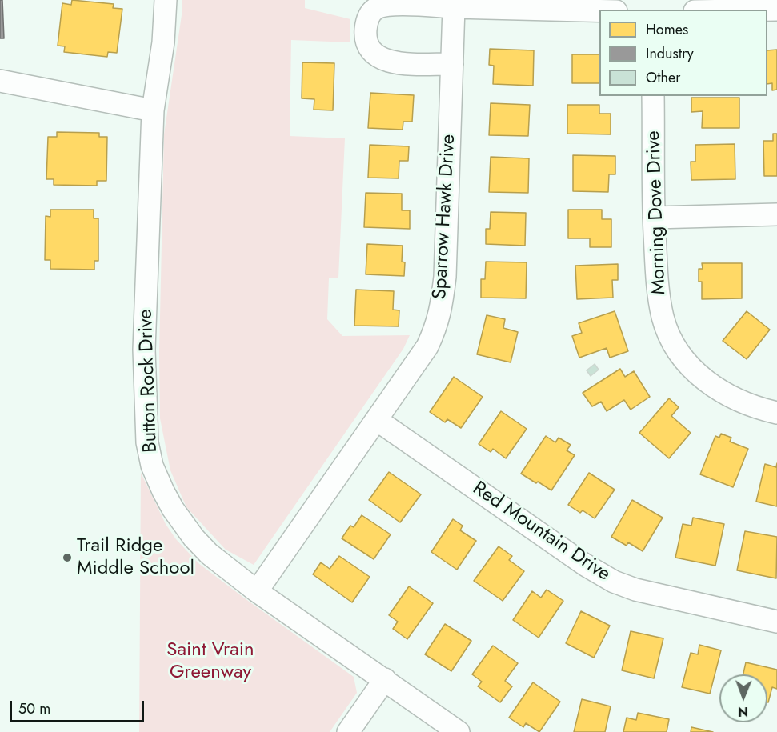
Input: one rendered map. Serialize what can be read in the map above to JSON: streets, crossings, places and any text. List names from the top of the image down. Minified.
{"streets":{"street":["Morning Dove Drive","Sparrow Hawk Drive","Button Rock Drive","Red Mountain Drive"]},"crossings":[["Sparrow Hawk Drive","Button Rock Drive"],["Sparrow Hawk Drive","Red Mountain Drive"]],"parks":["Saint Vrain Greenway"],"places":["Trail Ridge Middle School"],"legend":["Homes","Industry","Other"],"scale_bar":"50 m","north":"bottom"}
